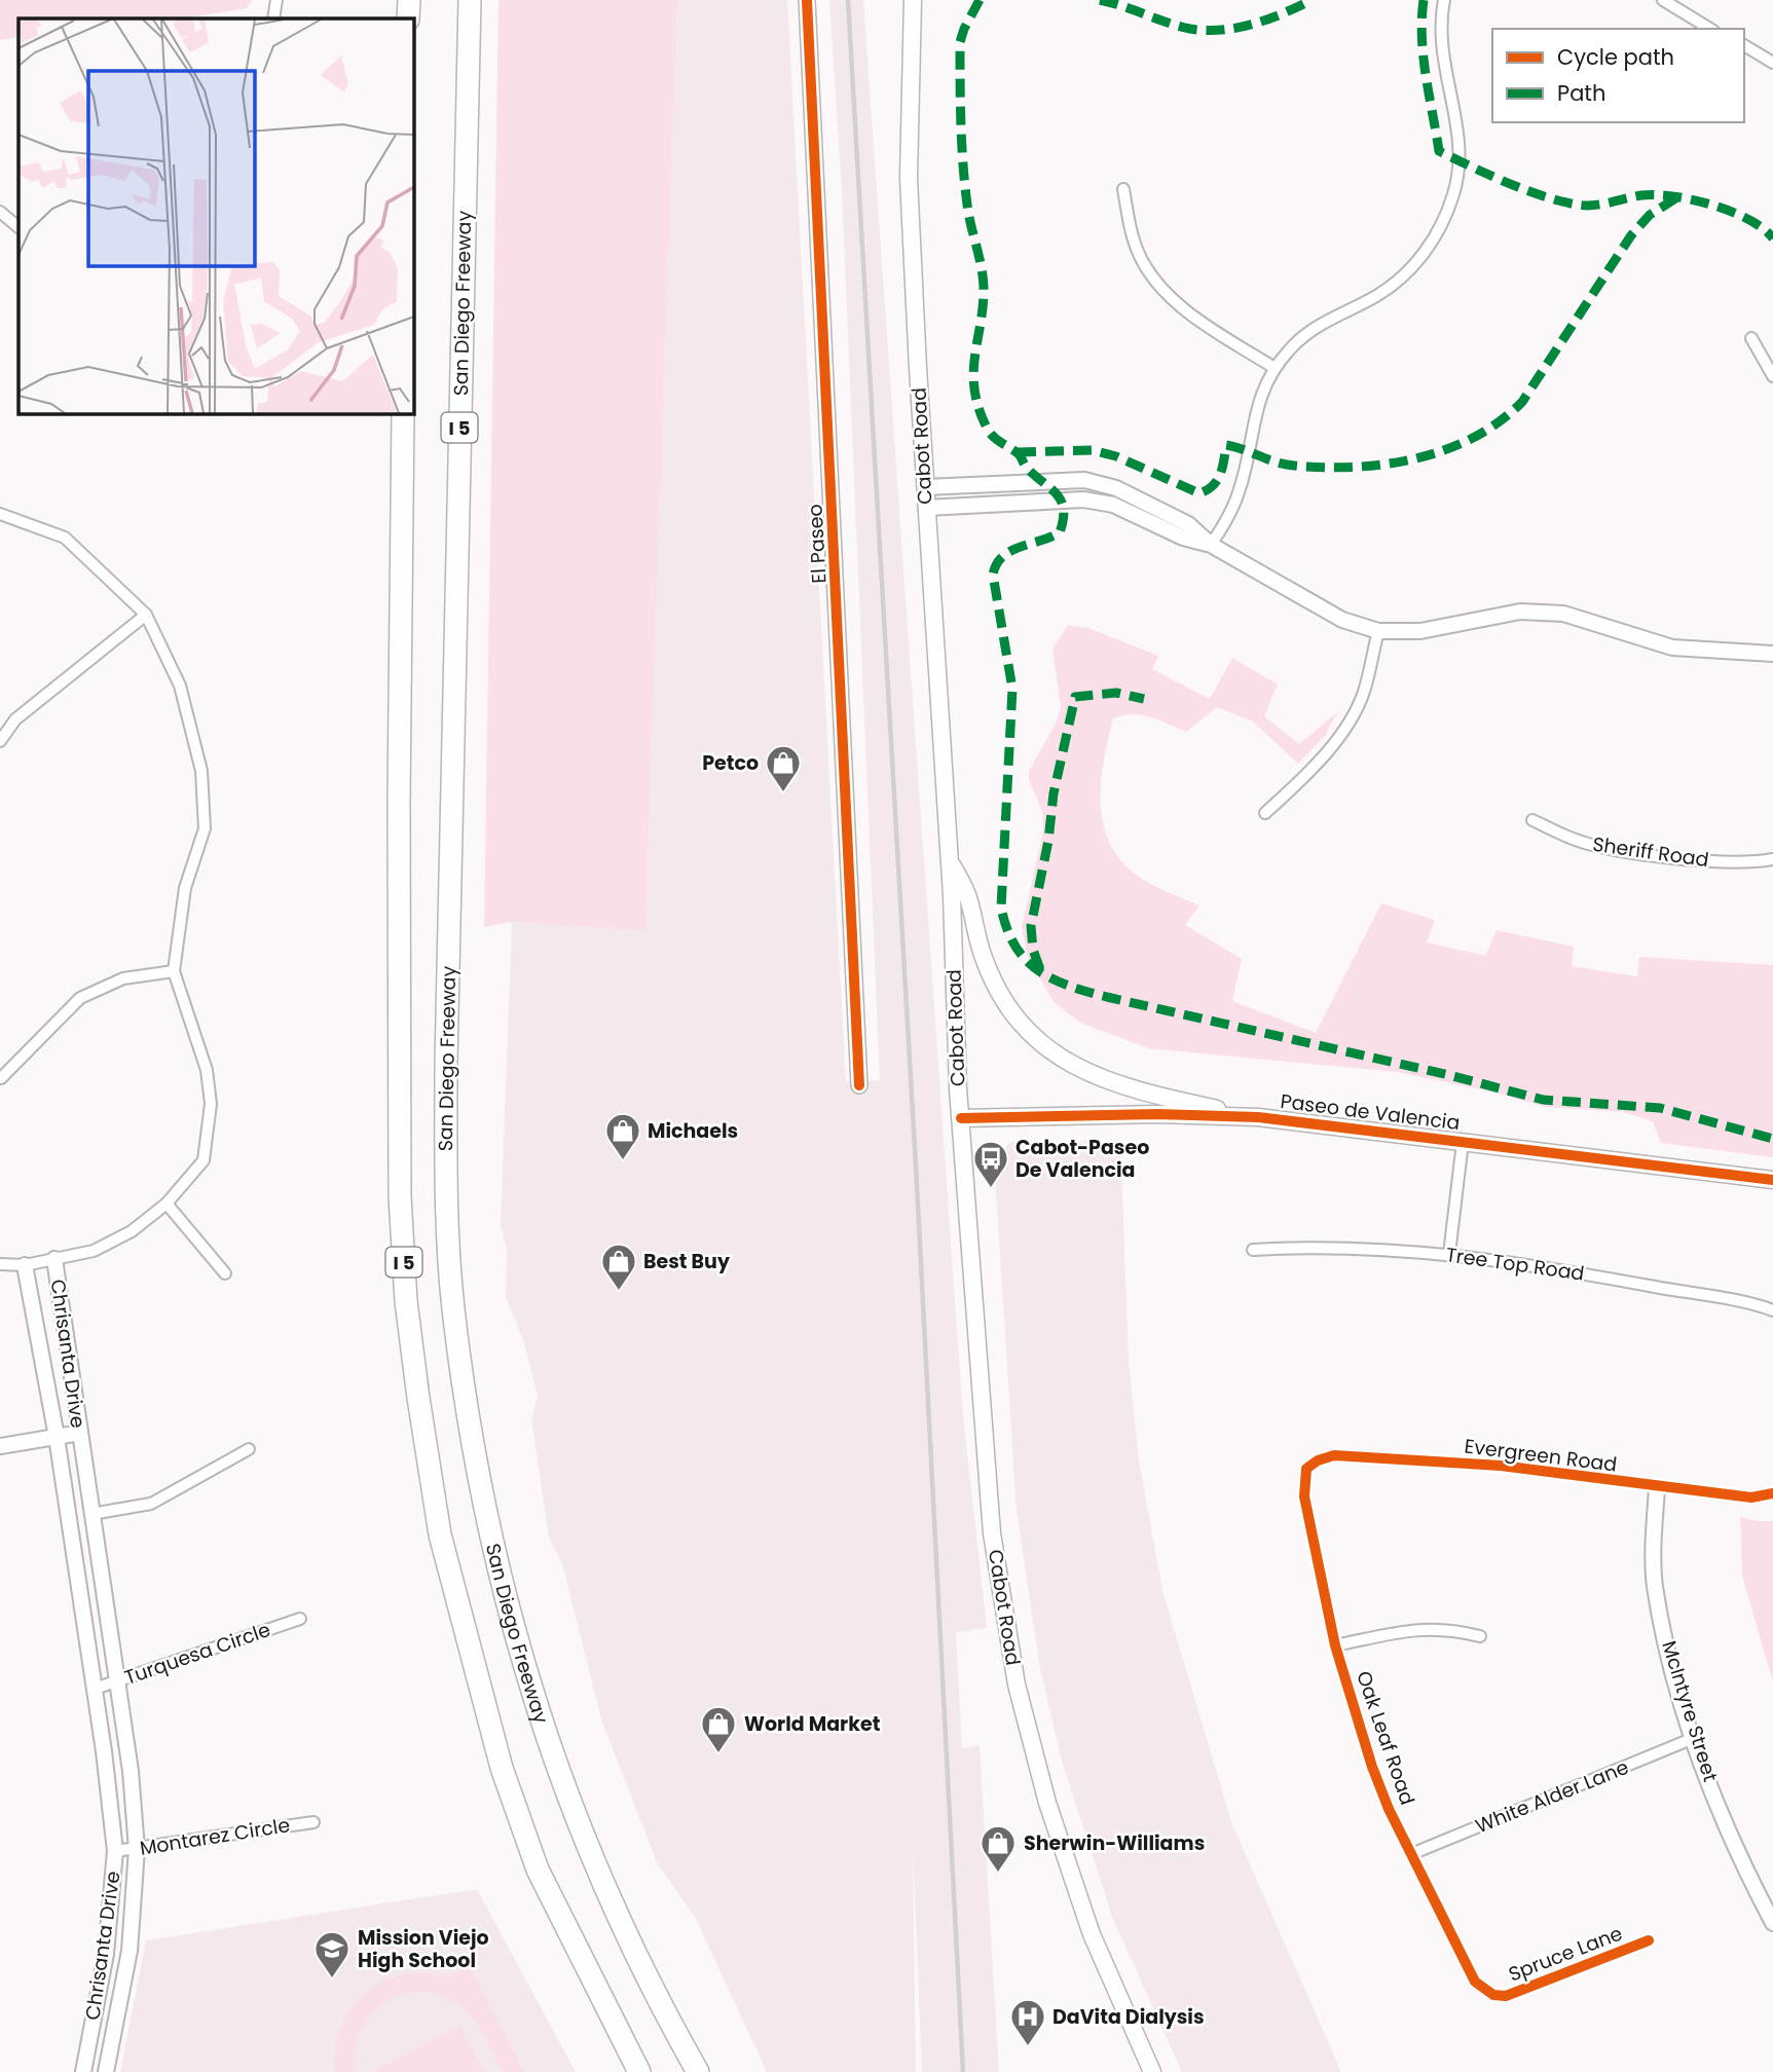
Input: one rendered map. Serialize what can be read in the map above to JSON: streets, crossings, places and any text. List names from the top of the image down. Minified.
{"streets":{"highway":["San Diego Freeway","I 5"],"main road":["Cabot Road","Paseo de Valencia"],"street":["El Paseo","Sheriff Road","Tree Top Road","Chrisanta Drive","Evergreen Road","Turquesa Circle","McIntyre Street","Oak Leaf Road","White Alder Lane","Montarez Circle","Spruce Lane"]},"crossings":[["Cabot Road","Paseo de Valencia"],["Chrisanta Drive","Turquesa Circle"],["Chrisanta Drive","Montarez Circle"],["Evergreen Road","McIntyre Street"],["Evergreen Road","Oak Leaf Road"],["McIntyre Street","White Alder Lane"],["Oak Leaf Road","White Alder Lane"],["Oak Leaf Road","Spruce Lane"]],"places":{"shop":["Petco","Michaels","Best Buy","World Market","Sherwin-Williams"],"bus stop":["Cabot-Paseo De Valencia"],"school or university":["Mission Viejo High School"],"hospital":["DaVita Dialysis"]},"legend":["Cycle path","Path"]}
